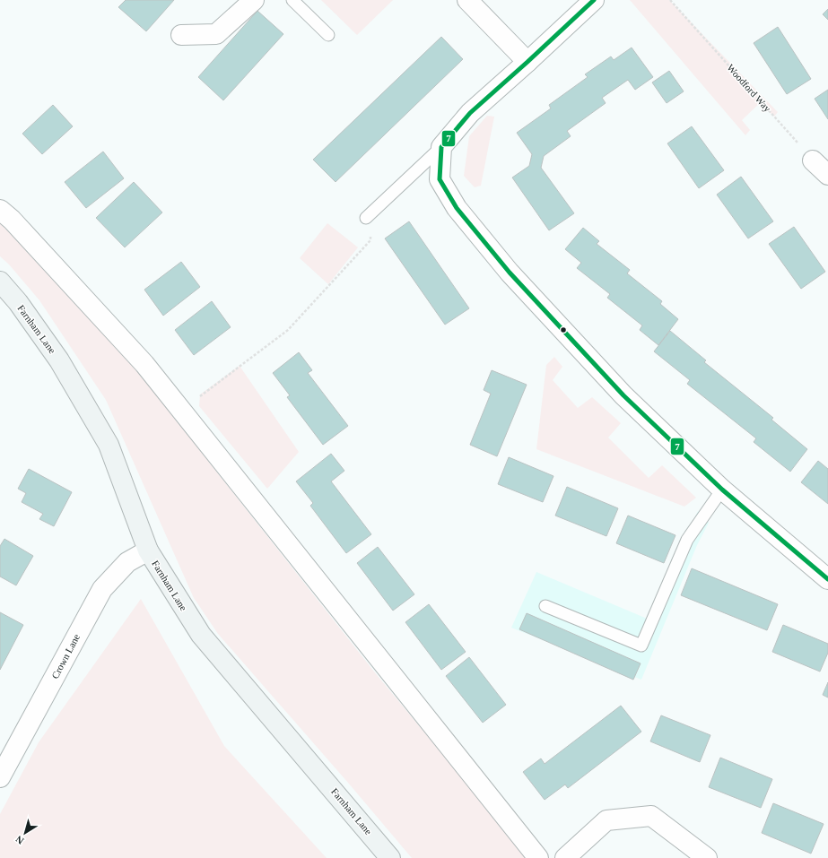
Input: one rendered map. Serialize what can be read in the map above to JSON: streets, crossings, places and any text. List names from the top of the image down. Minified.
{"streets":{"street":["Farnham Lane","Crown Lane"],"path":["Woodford Way"]},"crossings":[["Farnham Lane","Crown Lane"]],"lines":["transit line 7"],"north":"bottom left"}
